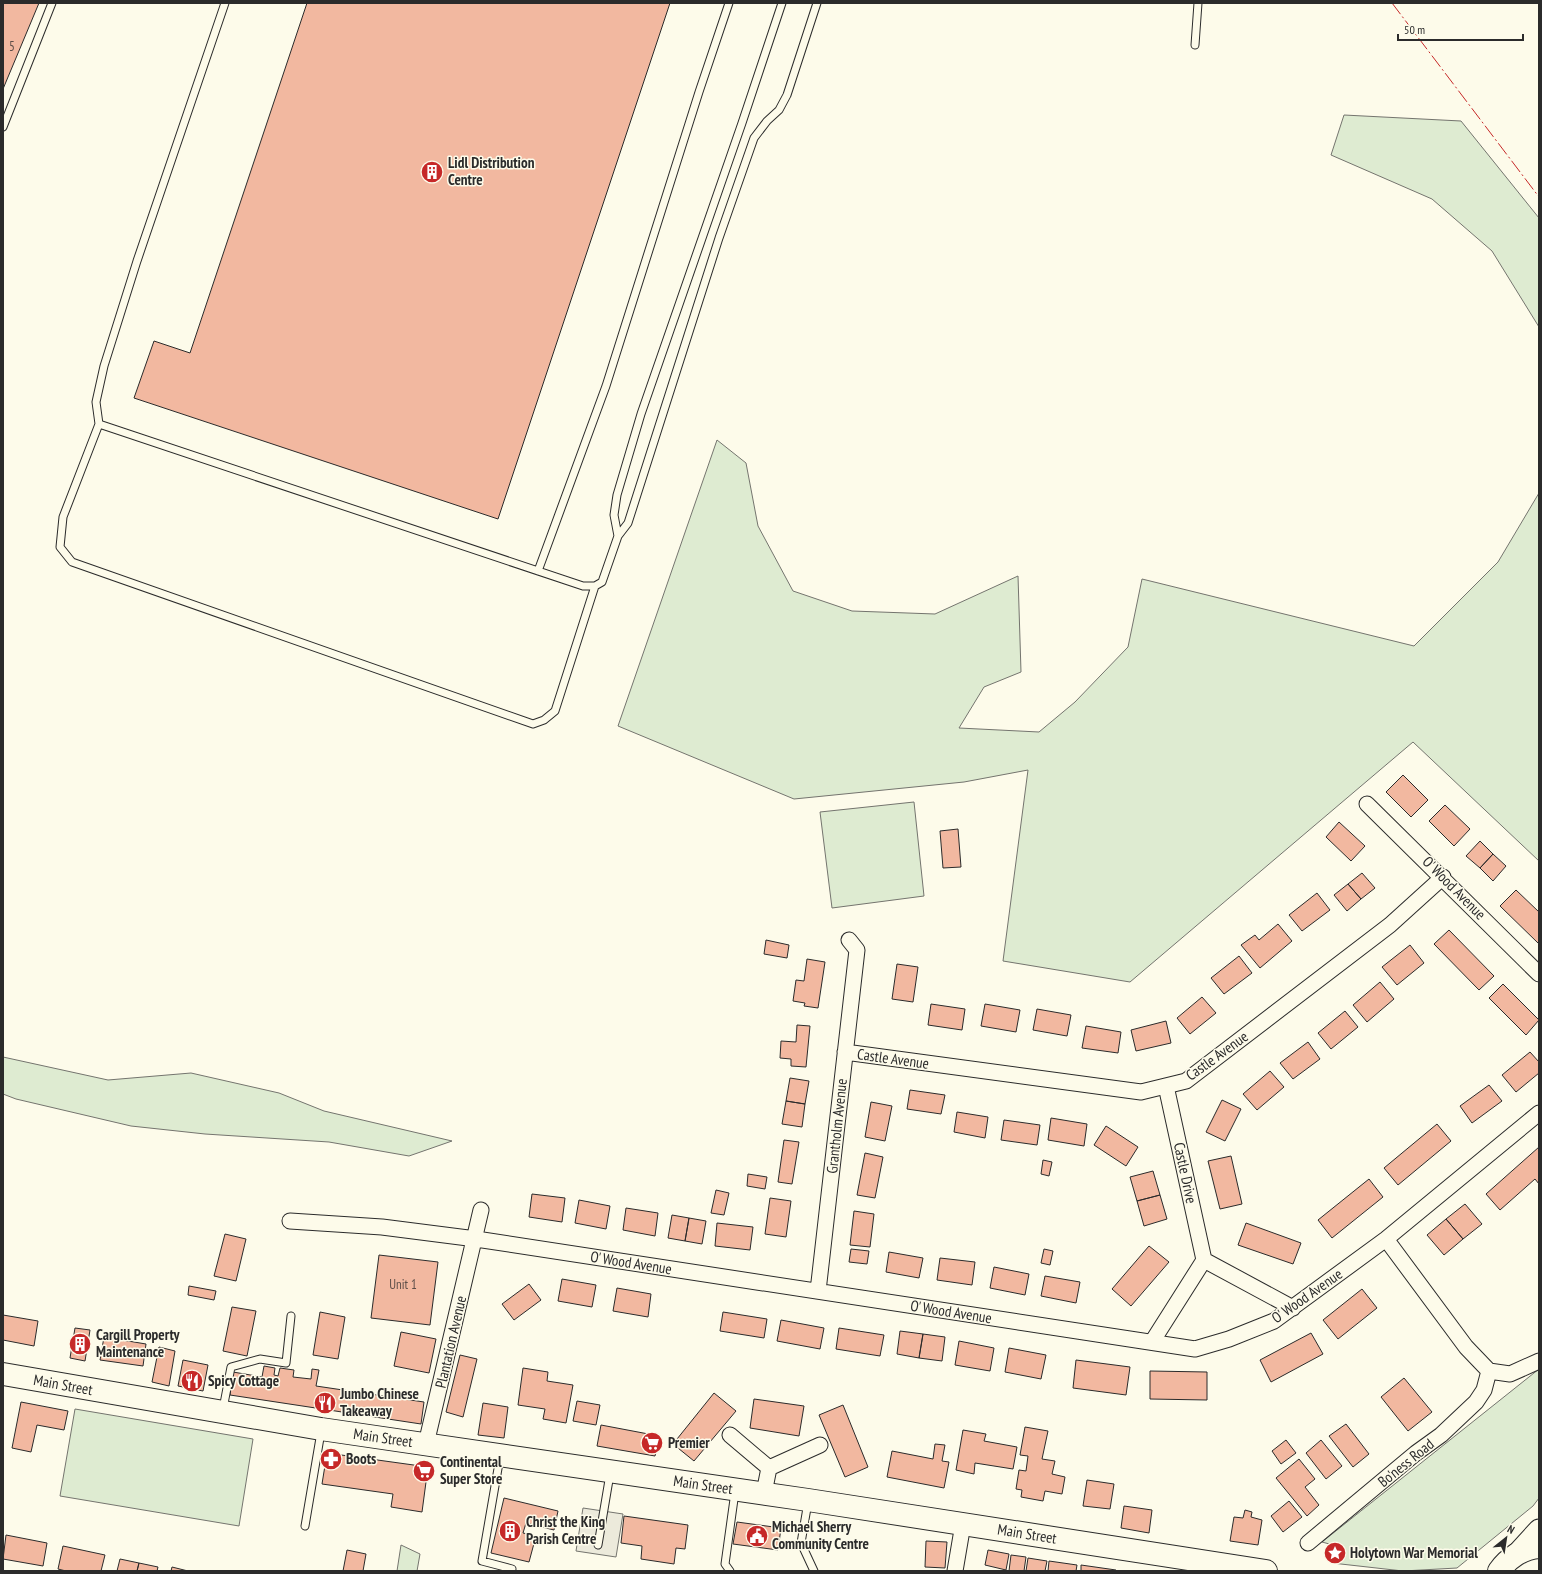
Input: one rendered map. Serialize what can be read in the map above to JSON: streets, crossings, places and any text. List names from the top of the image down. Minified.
{"streets":{"main road":["Main Street"],"street":["O' Wood Avenue","Castle Avenue","Grantholm Avenue","Castle Drive","Plantation Avenue","Bo'ness Road"]},"crossings":[["O' Wood Avenue","Castle Avenue"],["O' Wood Avenue","Grantholm Avenue"],["O' Wood Avenue","Plantation Avenue"],["Castle Avenue","Grantholm Avenue"],["Castle Avenue","Castle Drive"],["Plantation Avenue","Main Street"]],"places":{"building":["Lidl Distribution Centre","Cargill Property Maintenance","Christ the King Parish Centre"],"restaurant":["Spicy Cottage","Jumbo Chinese Takeaway"],"supermarket":["Premier","Continental Super Store"],"pharmacy":["Boots"],"public building":["Michael Sherry Community Centre"],"place":["Holytown War Memorial"]},"house_numbers":["5","Unit 1"],"scale_bar":"50 m","north":"top right"}
